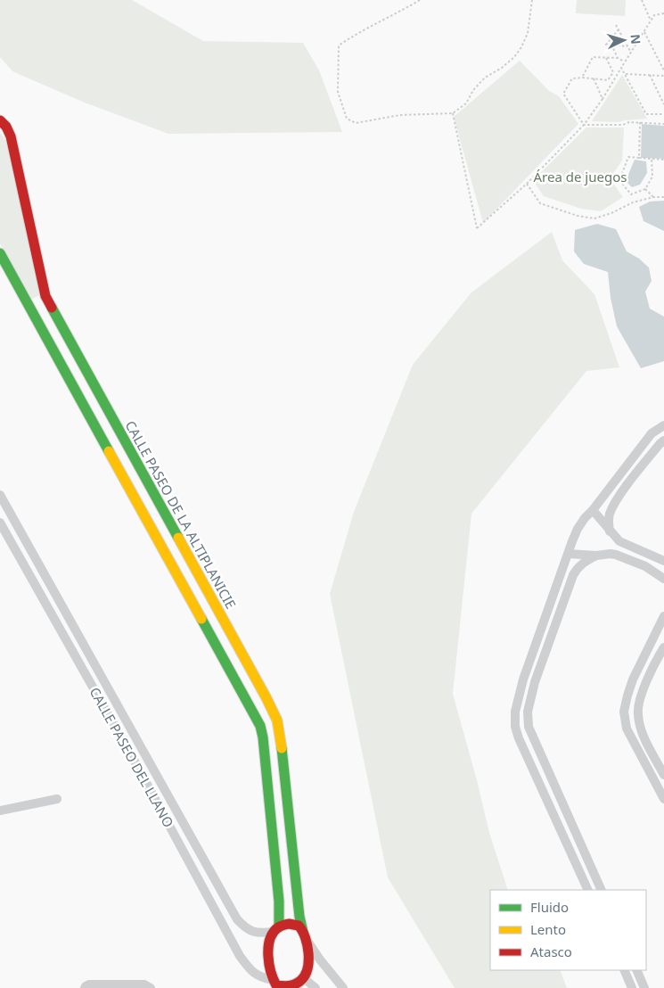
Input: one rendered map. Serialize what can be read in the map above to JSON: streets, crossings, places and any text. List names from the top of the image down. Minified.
{"streets":{"street":["CALLE PASEO DE LA ALTIPLANICIE","CALLE PASEO DEL LLANO"]},"crossings":[["CALLE PASEO DE LA ALTIPLANICIE","CALLE PASEO DEL LLANO"]],"parks":["Área de juegos"],"legend":["Fluido","Lento","Atasco"],"north":"right"}
